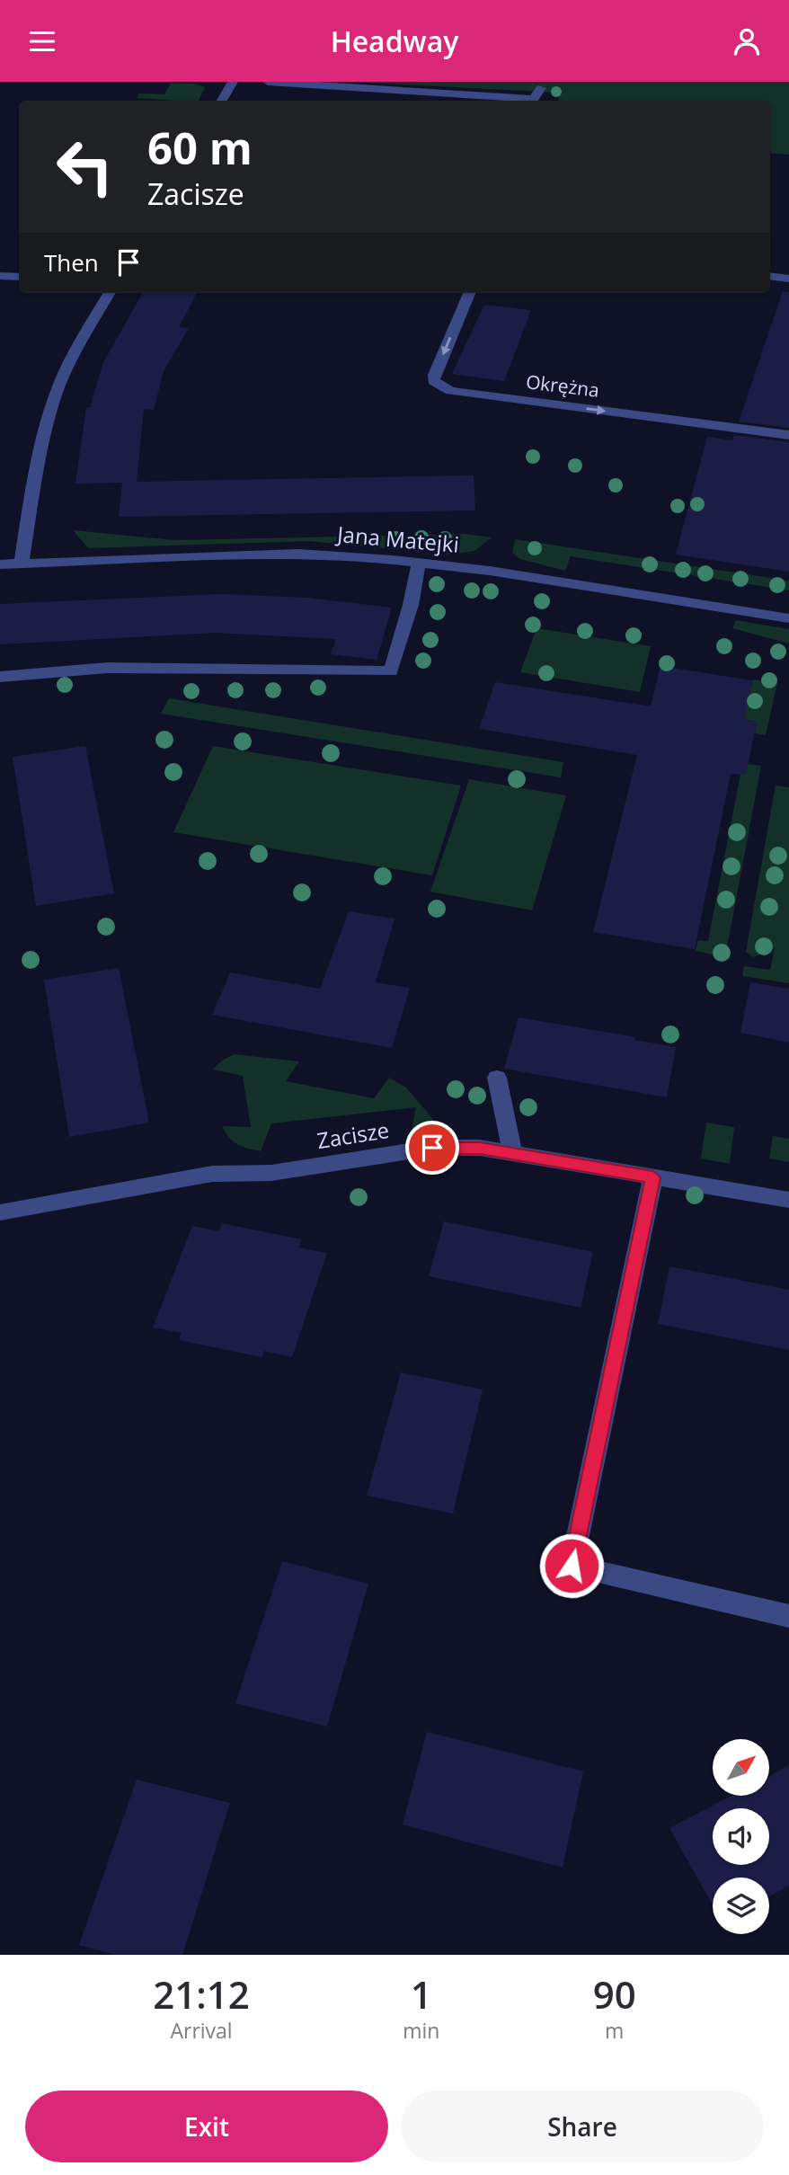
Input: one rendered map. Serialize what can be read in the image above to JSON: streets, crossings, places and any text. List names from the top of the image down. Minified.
{"streets":{"street":["Okrężna","Jana Matejki","Zacisze"]},"north":"top right","page":{"header":"Headway","turn":["60 m","Zacisze"],"then":"Then","eta":["21:12","Arrival","1","min","90","m"],"buttons":["Exit","Share"]}}
